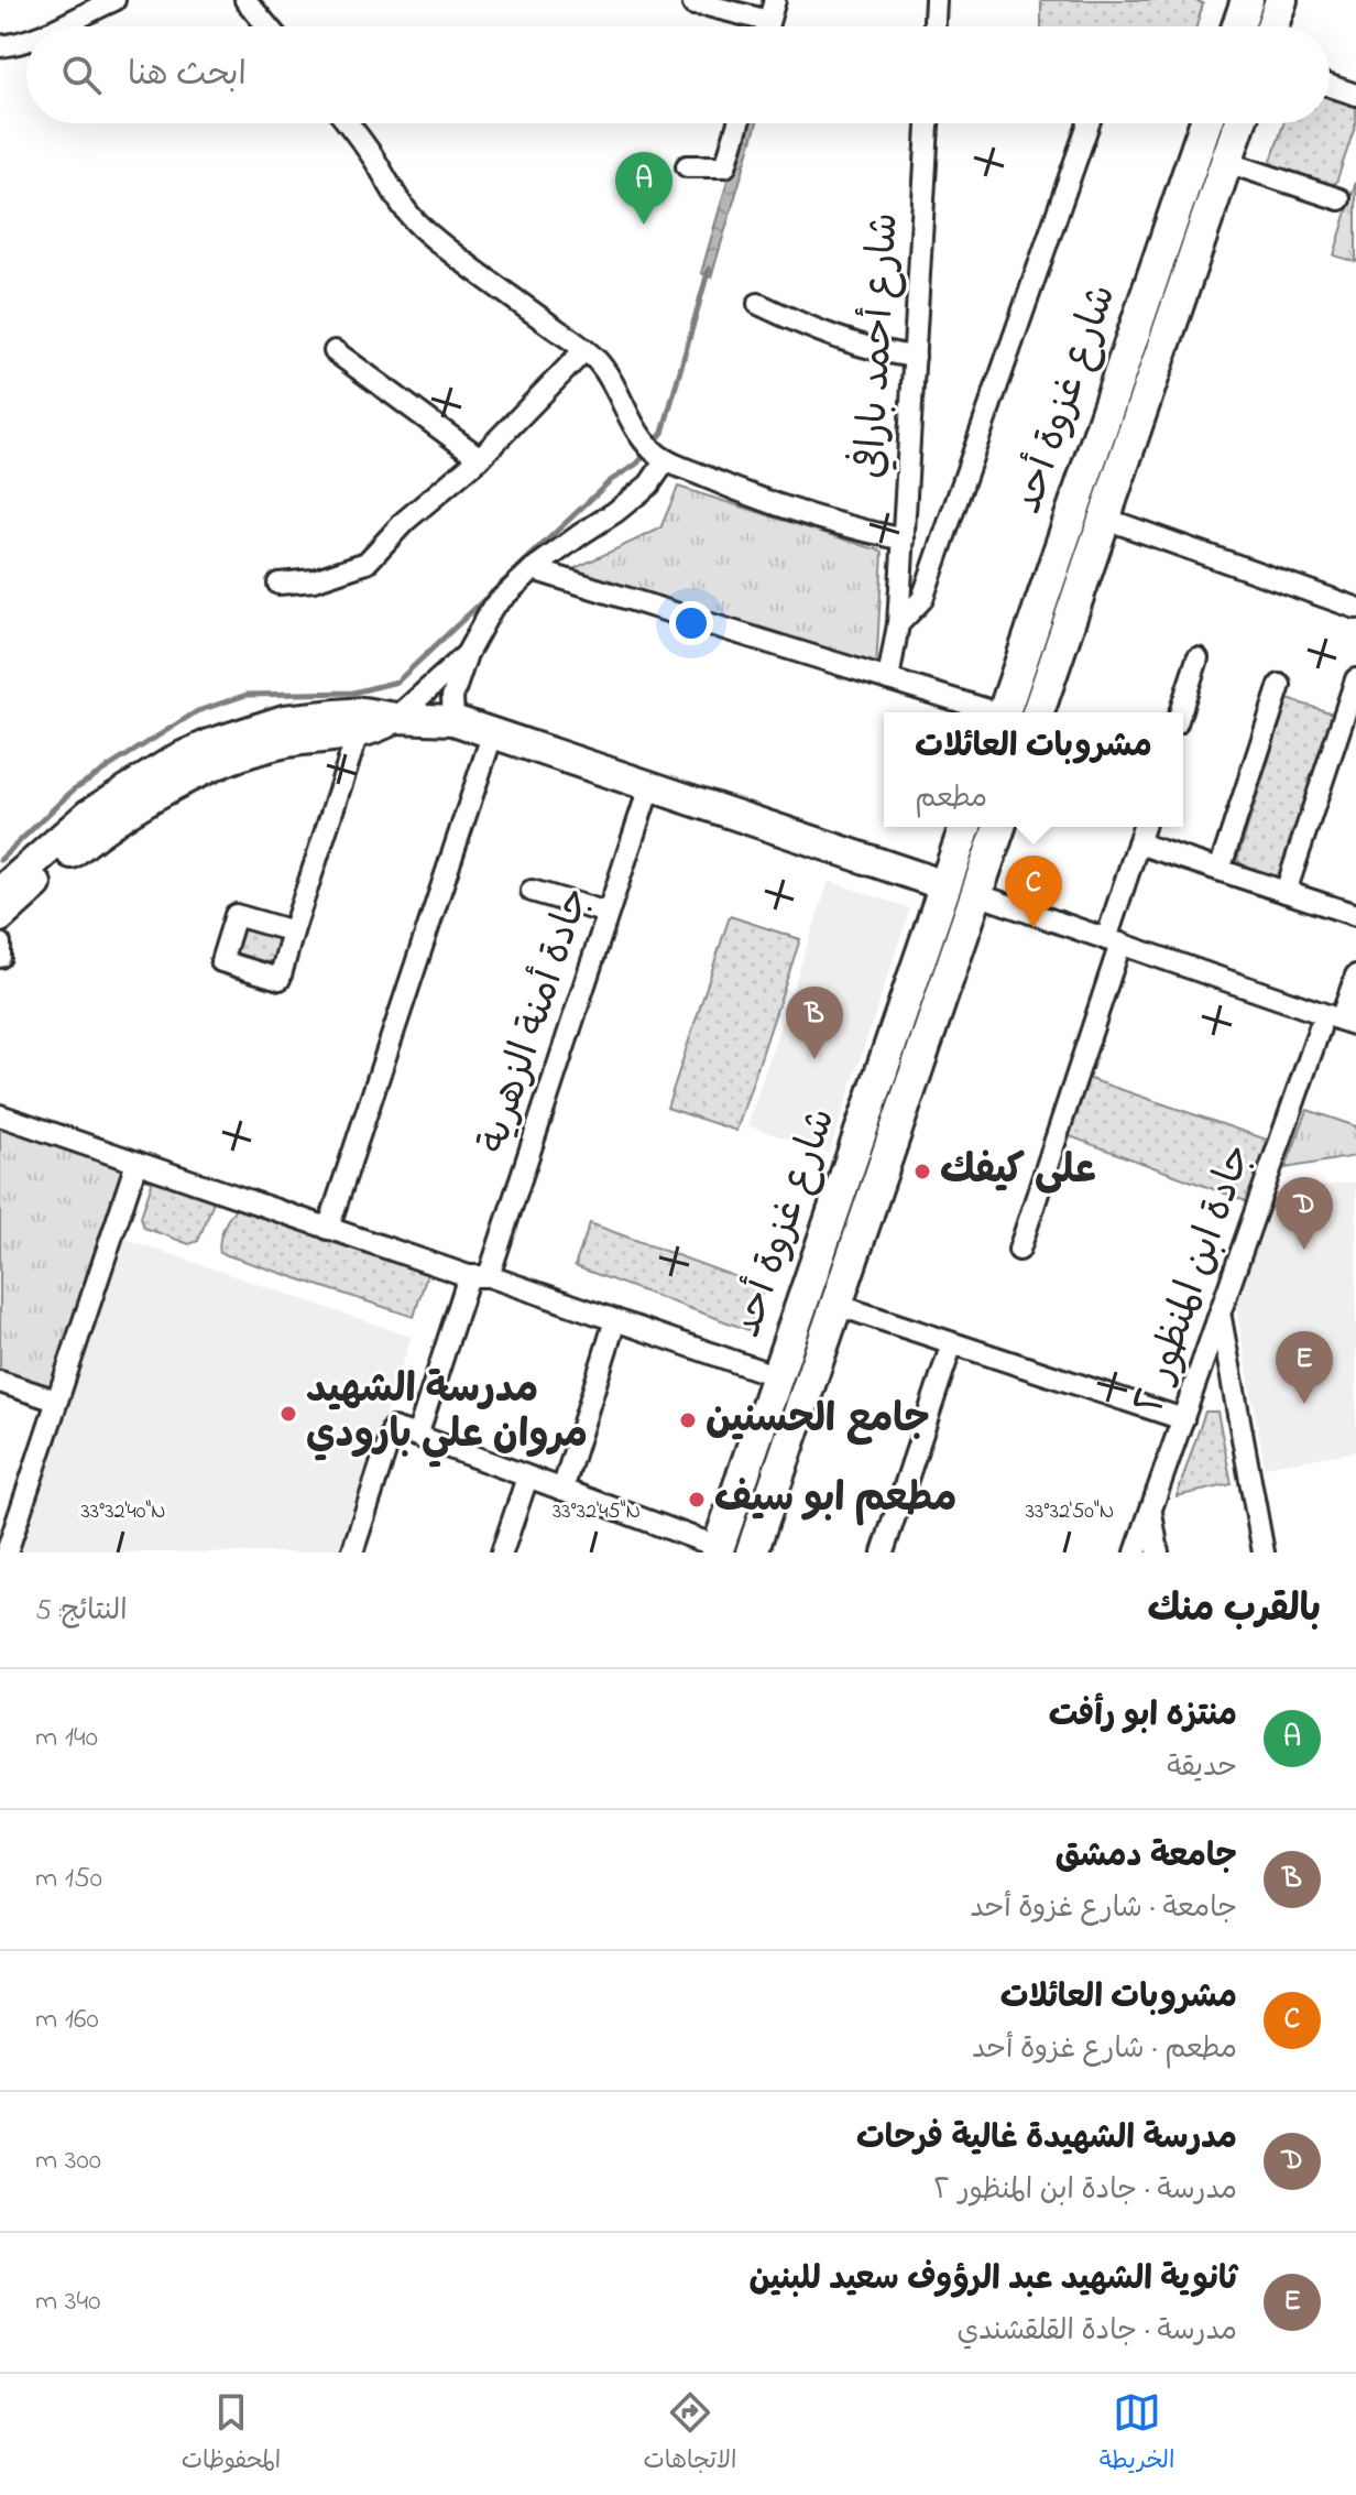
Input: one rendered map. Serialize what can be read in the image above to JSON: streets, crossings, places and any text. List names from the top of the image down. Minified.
{"streets":{"main road":["شارع غزوة أحد"],"street":["شارع أحمد بارافي","جادة أمنة الزهرية","جادة ابن المنظور ٢"]},"places":["على كيفك","مدرسة الشهيد مروان علي بارودي","جامع الحسنين","مطعم ابو سيف"],"page":{"search":"ابحث هنا","pins":["A","C","B","D","E"],"popup":["مشروبات العائلات","مطعم"],"heading":["بالقرب منك","النتائج: 5"],"list":[{"mark":"A","name":"منتزه ابو رأفت","note":"حديقة","value":"140 m"},{"mark":"B","name":"جامعة دمشق","note":"جامعة · شارع غزوة أحد","value":"150 m"},{"mark":"C","name":"مشروبات العائلات","note":"مطعم · شارع غزوة أحد","value":"160 m"},{"mark":"D","name":"مدرسة الشهيدة غالية فرحات","note":"مدرسة · جادة ابن المنظور ٢","value":"300 m"},{"mark":"E","name":"ثانوية الشهيد عبد الرؤوف سعيد للبنين","note":"مدرسة · جادة القلقشندي","value":"340 m"}],"nav":["الخريطة","الاتجاهات","المحفوظات"]},"coordinates":["33°32'40\"N","33°32'45\"N","33°32'50\"N"]}
